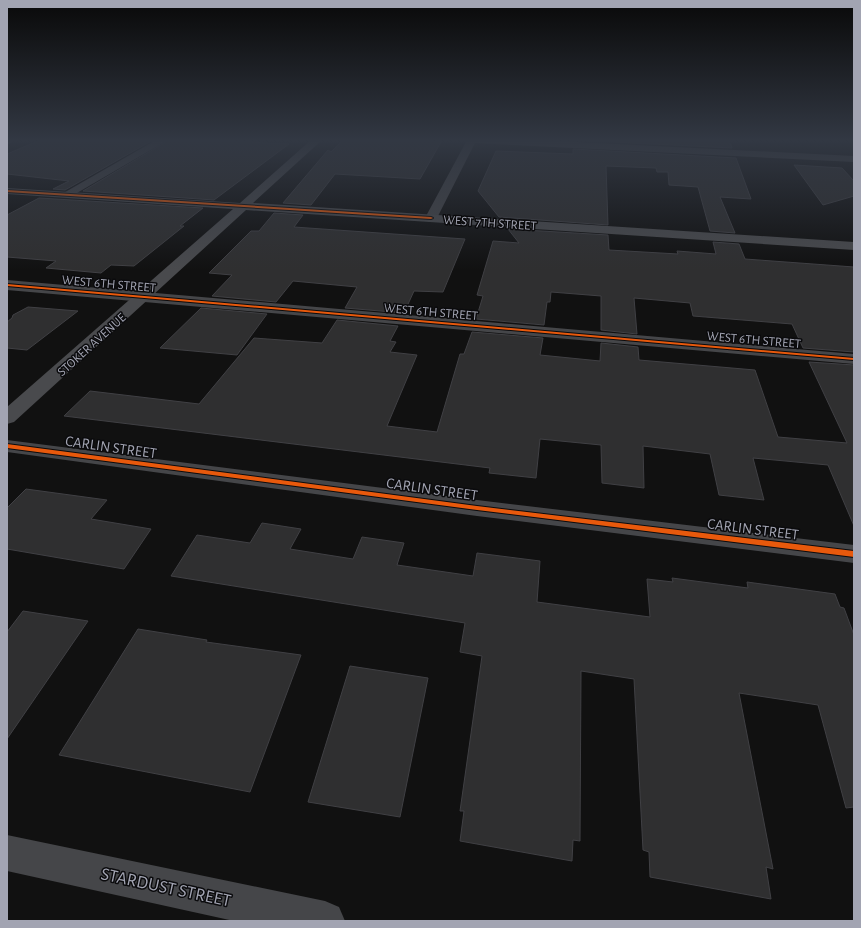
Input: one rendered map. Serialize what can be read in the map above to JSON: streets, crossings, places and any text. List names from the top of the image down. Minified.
{"streets":{"main road":["WEST 7TH STREET","STOKER AVENUE"],"street":["WEST 6TH STREET","CARLIN STREET","STARDUST STREET"]},"crossings":[["WEST 7TH STREET","STOKER AVENUE"],["WEST 6TH STREET","STOKER AVENUE"]]}
